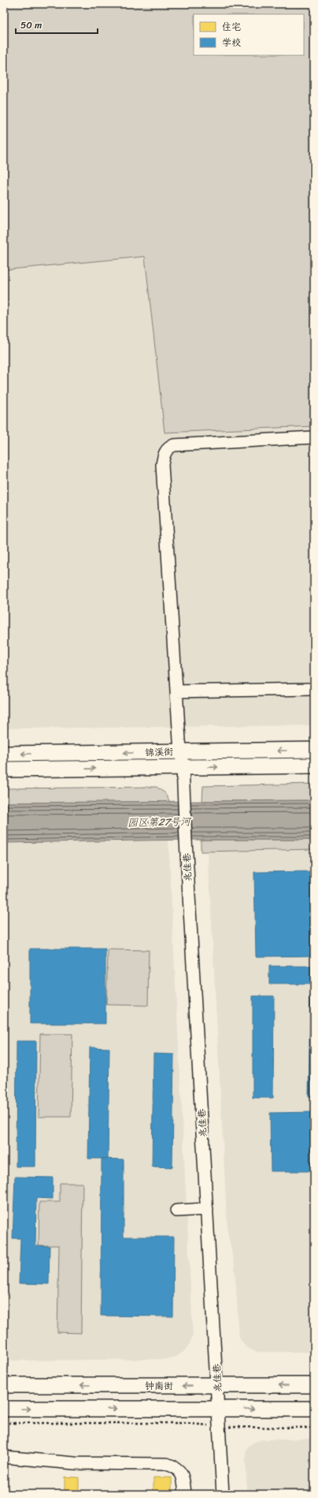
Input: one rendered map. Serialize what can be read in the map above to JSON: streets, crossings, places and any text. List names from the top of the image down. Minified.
{"streets":{"main road":["锦溪街","钟南街"],"street":["兆佳巷"]},"crossings":[["锦溪街","兆佳巷"],["兆佳巷","钟南街"]],"water":["园区第27号河"],"legend":["住宅","学校"],"scale_bar":"50 m"}
